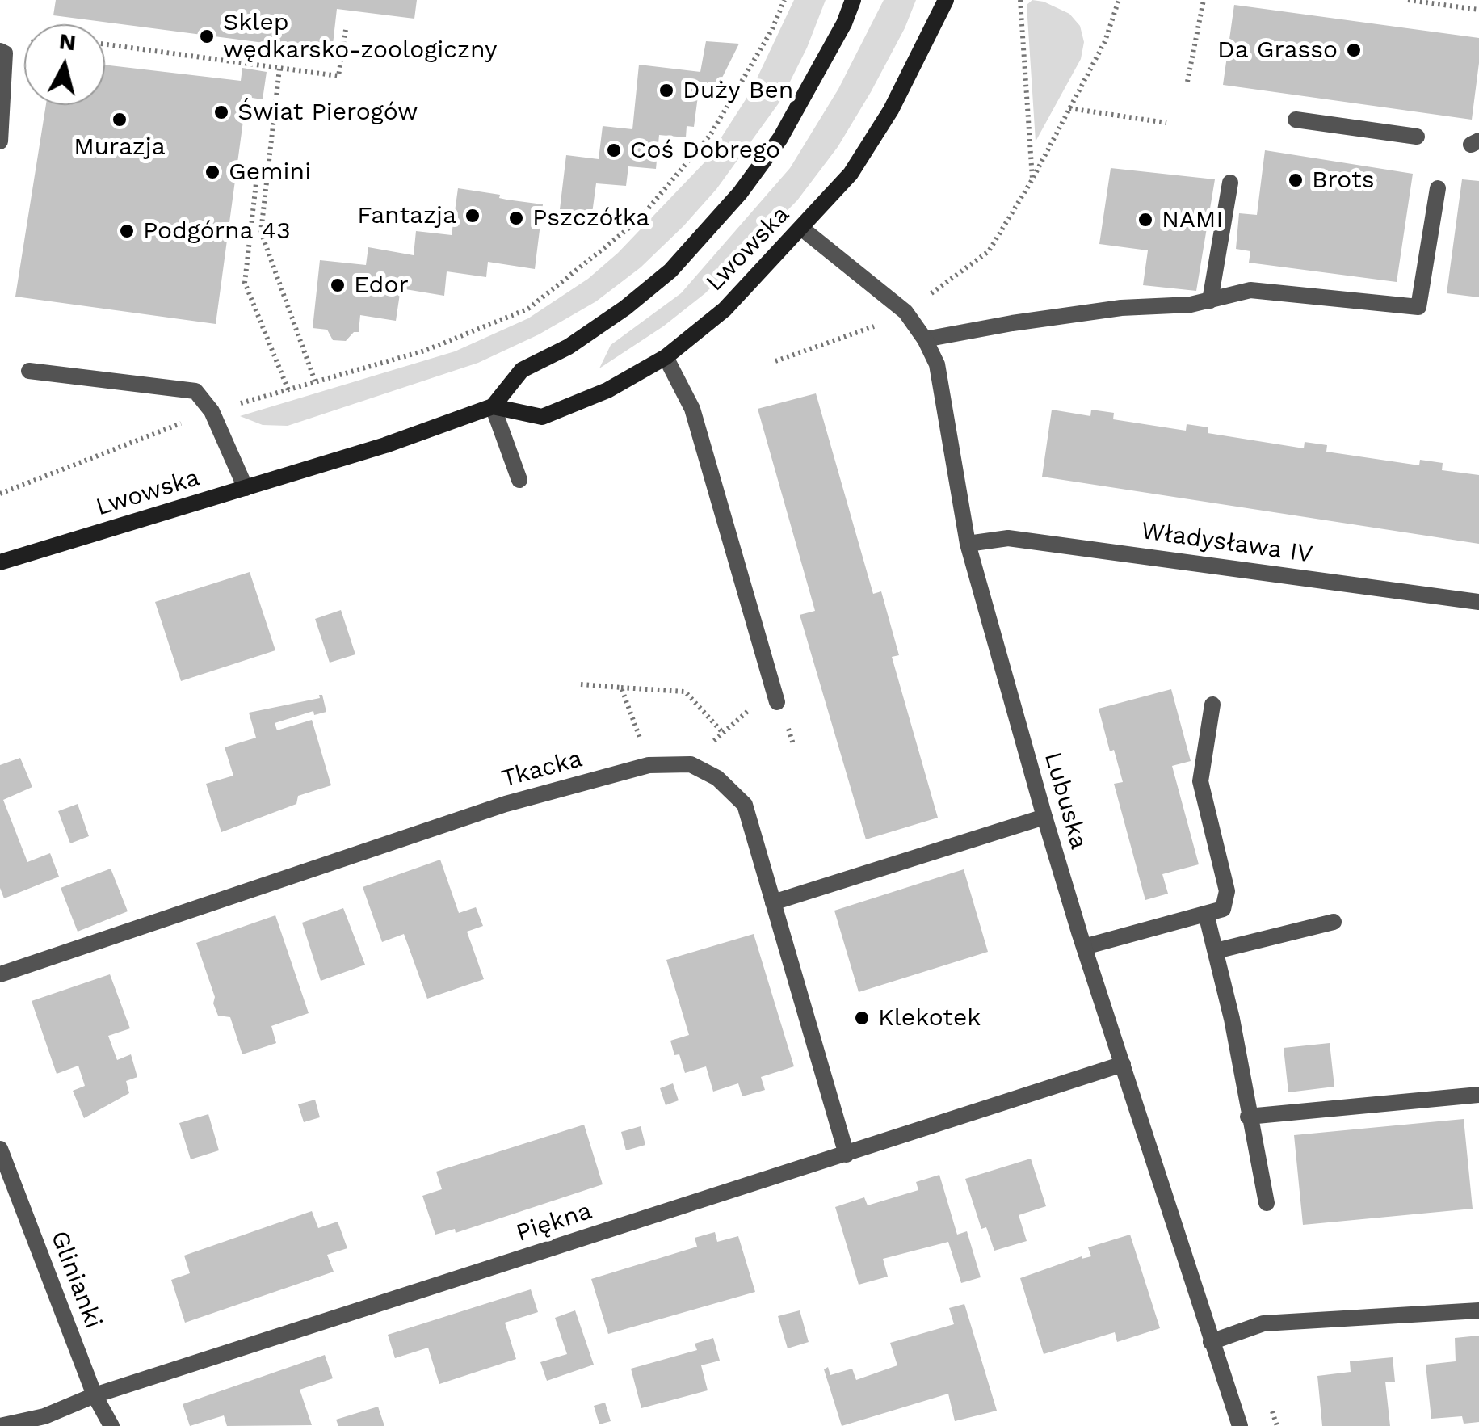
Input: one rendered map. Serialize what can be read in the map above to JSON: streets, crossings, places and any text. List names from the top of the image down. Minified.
{"streets":{"street":["Lwowska","Władysława IV","Tkacka","Lubuska","Piękna","Glinianki"]},"crossings":[["Lwowska","Lubuska"],["Władysława IV","Lubuska"],["Tkacka","Piękna"],["Lubuska","Piękna"],["Piękna","Glinianki"]],"places":["Sklep wędkarsko-zoologiczny","Da Grasso","Duży Ben","Świat Pierogów","Murazja","Coś Dobrego","Gemini","Brots","Fantazja","Pszczółka","NAMI","Podgórna 43","Edor","Klekotek"],"north":"top"}
